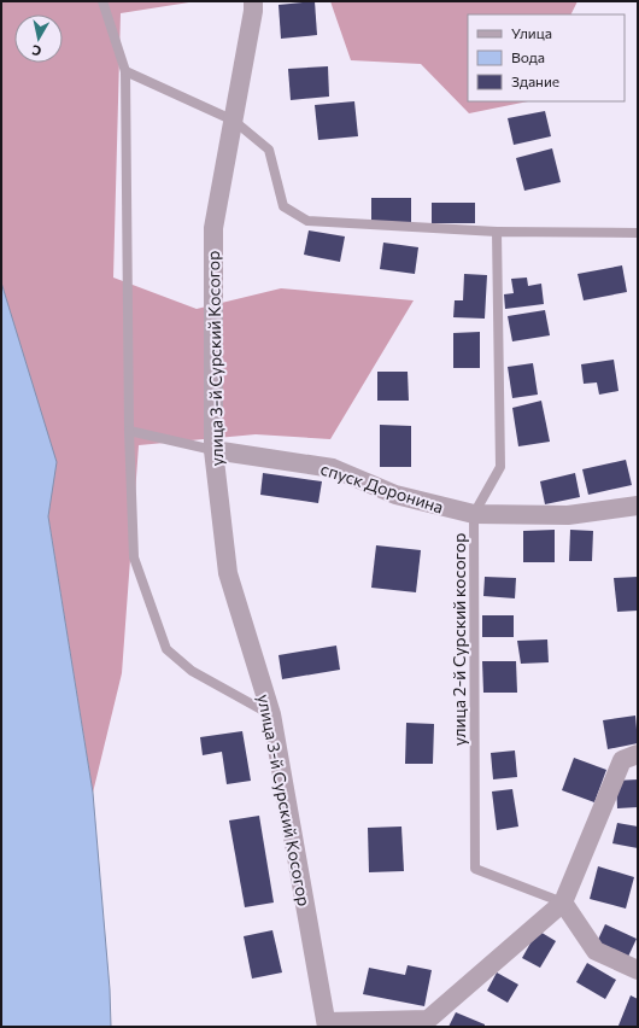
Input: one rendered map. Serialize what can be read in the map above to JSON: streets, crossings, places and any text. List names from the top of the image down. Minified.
{"streets":{"street":["улица 3-й Сурский Косогор","спуск Доронина"],"lane":["улица 2-й Сурский косогор"]},"crossings":[["улица 3-й Сурский Косогор","спуск Доронина"],["спуск Доронина","улица 2-й Сурский косогор"]],"legend":["Улица","Вода","Здание"],"north":"bottom"}
